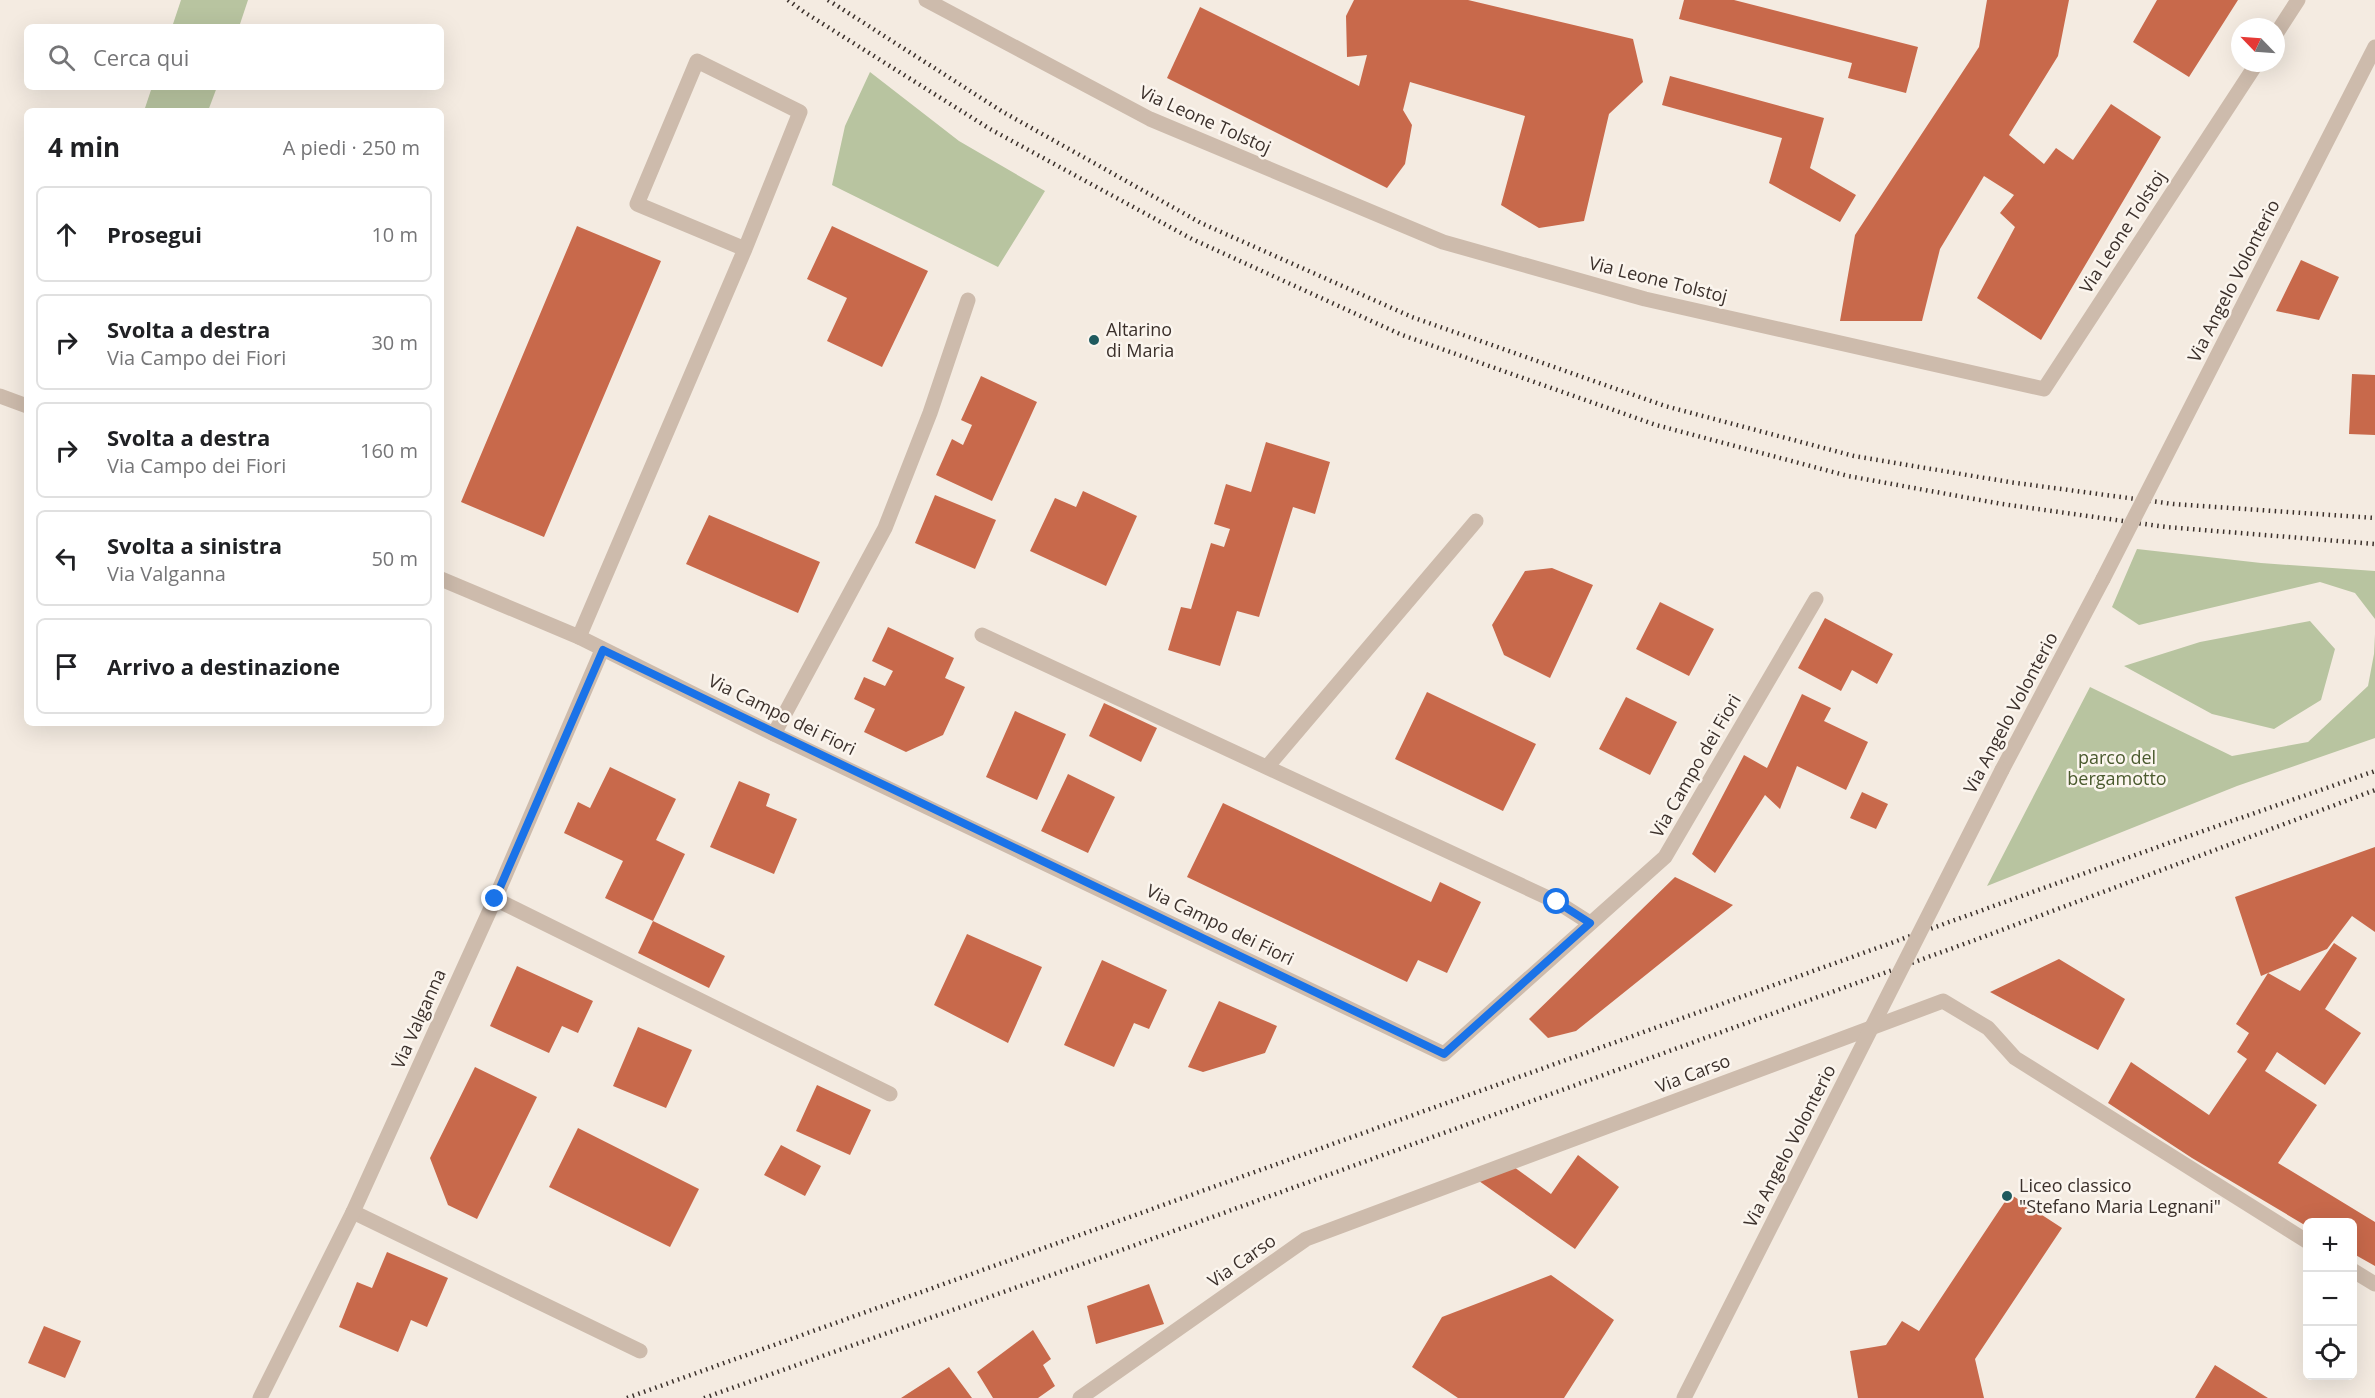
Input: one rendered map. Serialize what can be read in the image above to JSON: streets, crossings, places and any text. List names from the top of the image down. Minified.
{"streets":{"street":["Via Leone Tolstoj","Via Angelo Volonterio","Via Campo dei Fiori","Via Valganna","Via Carso"]},"crossings":[["Via Campo dei Fiori","Via Valganna"]],"parks":["parco del bergamotto"],"places":["Altarino di Maria","Liceo classico \"Stefano Maria Legnani\""],"north":"top left","page":{"search":"Cerca qui","heading":["4 min","A piedi · 250 m"],"list":[["Prosegui","10 m"],["Svolta a destra","Via Campo dei Fiori","30 m"],["Svolta a destra","Via Campo dei Fiori","160 m"],["Svolta a sinistra","Via Valganna","50 m"],"Arrivo a destinazione"],"map_buttons":["+","−"]}}
